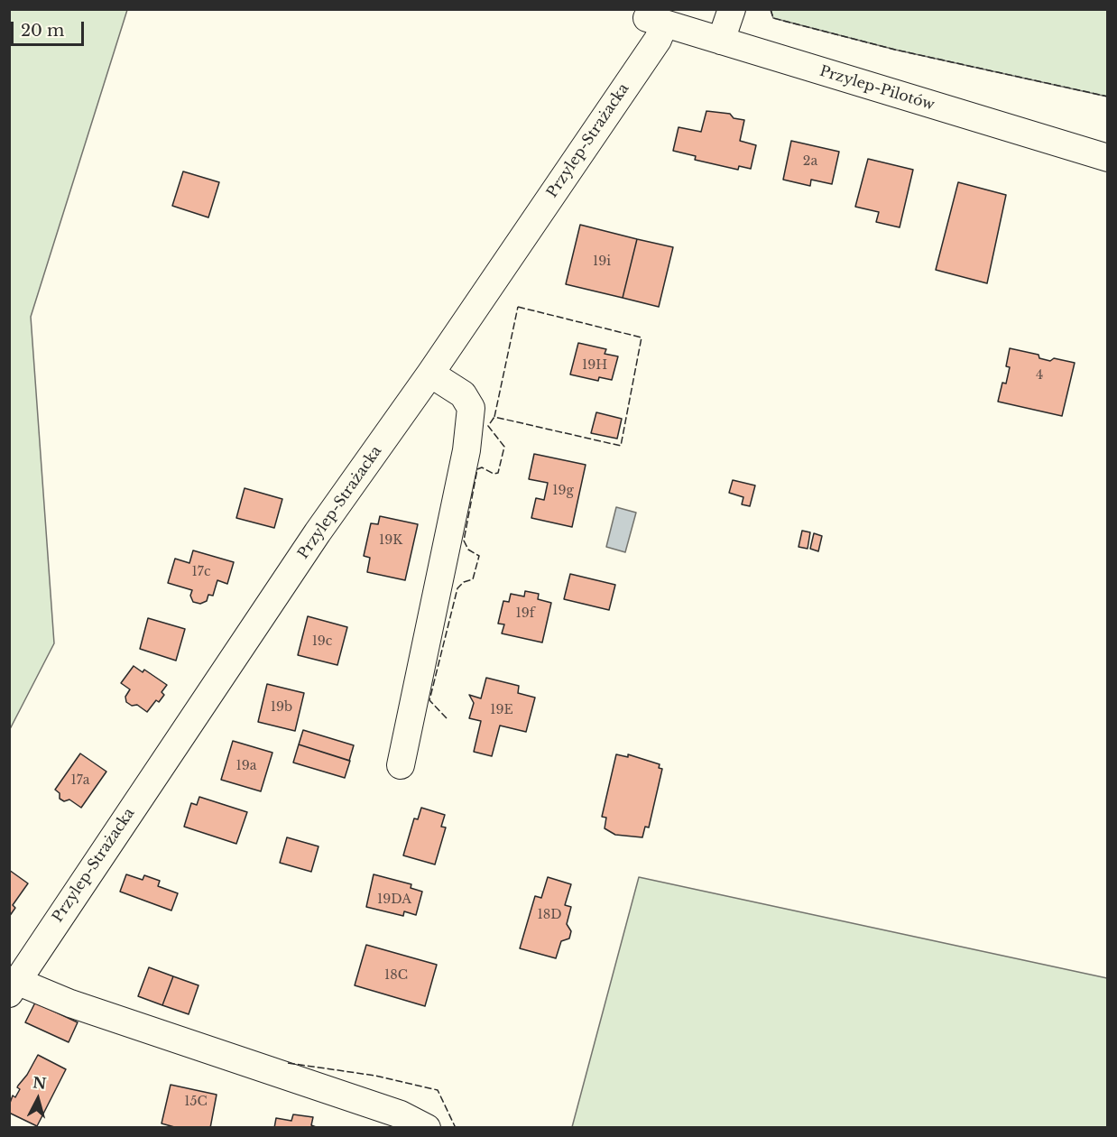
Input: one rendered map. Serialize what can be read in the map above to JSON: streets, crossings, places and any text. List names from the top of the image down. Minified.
{"streets":{"street":["Przylep-Pilotów","Przylep-Strażacka"]},"crossings":[["Przylep-Pilotów","Przylep-Strażacka"]],"house_numbers":["2a","19i","19H","4","19g","19K","17c","19f","19c","19b","19E","19a","17a","19DA","18D","18C","15C"],"scale_bar":"20 m","north":"top"}
